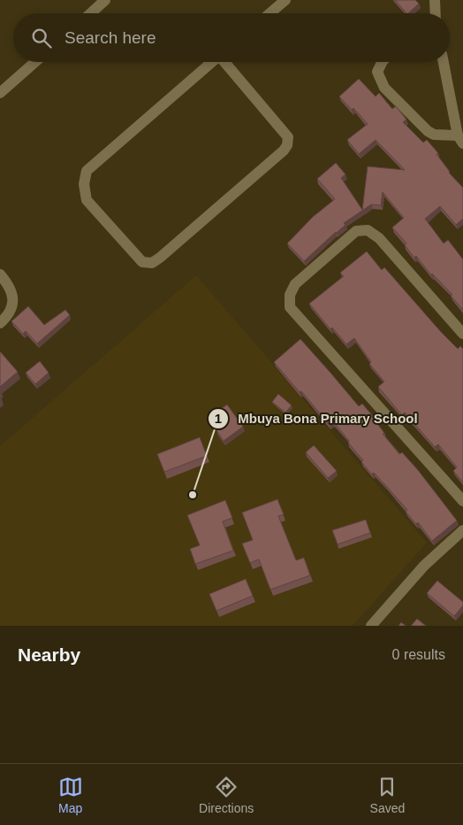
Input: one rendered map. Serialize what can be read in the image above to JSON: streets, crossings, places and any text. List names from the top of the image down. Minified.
{"places":["Mbuya Bona Primary School"],"page":{"search":"Search here","heading":["Nearby","0 results"],"nav":["Map","Directions","Saved"]}}
